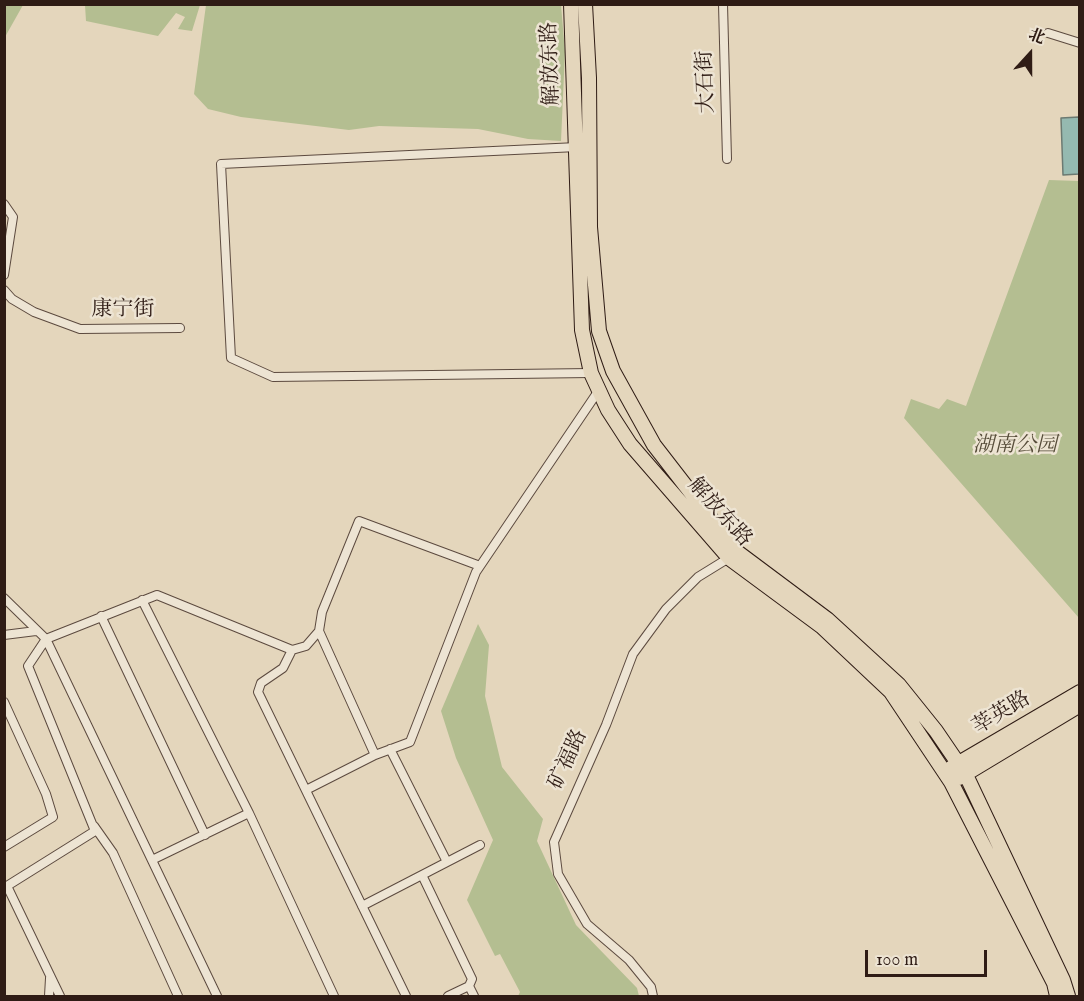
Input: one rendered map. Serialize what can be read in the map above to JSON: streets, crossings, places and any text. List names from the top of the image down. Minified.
{"streets":{"main road":["解放东路","莘英路"],"street":["大石街","康宁街","矿福路"]},"crossings":[["解放东路","莘英路"],["解放东路","矿福路"]],"parks":["湖南公园"],"scale_bar":"100 m","north":"top"}
